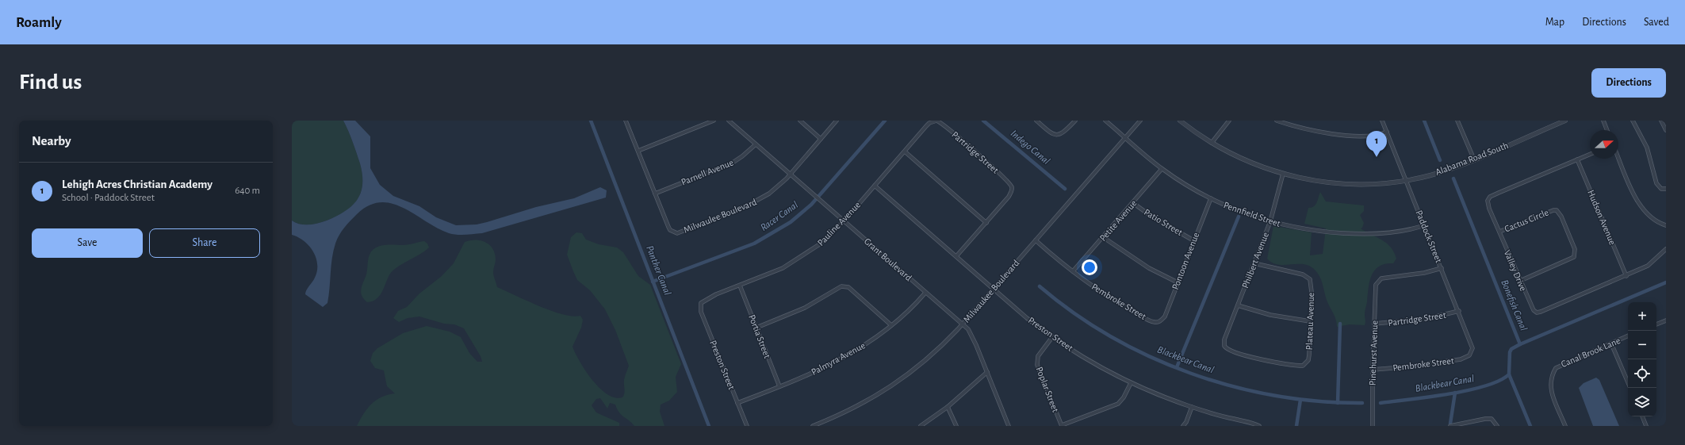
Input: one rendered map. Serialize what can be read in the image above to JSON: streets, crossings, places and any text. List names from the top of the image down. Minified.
{"streets":{"street":["Partridge Street","Alabama Road South","Parnell Avenue","Pennfield Street","Milwaulee Boulevard","Hudson Avenue","Petite Avenue","Cactus Circle","Patio Street","Pauline Avenue","Paddock Street","Grant Boulevard","Philbert Avenue","Pontoon Avenue","Valley Drive","Milwaukee Boulevard","Pembroke Street","Plateau Avenue","Preston Street","Portia Street","Canal Brook Lane","Pinehurst Avenue","Palmyra Avenue","Poplar Street"]},"crossings":[["Partridge Street","Pauline Avenue"],["Partridge Street","Paddock Street"],["Partridge Street","Pinehurst Avenue"],["Alabama Road South","Paddock Street"],["Alabama Road South","Philbert Avenue"],["Parnell Avenue","Milwaulee Boulevard"],["Parnell Avenue","Grant Boulevard"],["Pennfield Street","Petite Avenue"],["Pennfield Street","Paddock Street"],["Pennfield Street","Philbert Avenue"],["Pennfield Street","Pontoon Avenue"],["Pennfield Street","Milwaukee Boulevard"],["Milwaulee Boulevard","Grant Boulevard"],["Hudson Avenue","Valley Drive"],["Petite Avenue","Patio Street"],["Petite Avenue","Pembroke Street"],["Cactus Circle","Valley Drive"],["Patio Street","Pontoon Avenue"],["Pauline Avenue","Grant Boulevard"],["Pauline Avenue","Preston Street"],["Pauline Avenue","Portia Street"],["Paddock Street","Pembroke Street"],["Paddock Street","Pinehurst Avenue"],["Grant Boulevard","Milwaukee Boulevard"],["Grant Boulevard","Palmyra Avenue"],["Philbert Avenue","Plateau Avenue"],["Pontoon Avenue","Pembroke Street"],["Milwaukee Boulevard","Pembroke Street"],["Milwaukee Boulevard","Preston Street"],["Pembroke Street","Pinehurst Avenue"],["Preston Street","Palmyra Avenue"],["Preston Street","Poplar Street"],["Portia Street","Palmyra Avenue"]],"water":["Indego Canal","Racer Canal","Panther Canal","Bonefish Canal","Blackbear Canal"],"north":"right","page":{"header":"Roamly","nav":["Map","Directions","Saved"],"buttons":["Directions",["Save","Share"]],"title":"Find us","heading":"Nearby","pins":"1","list":[{"mark":"1","name":"Lehigh Acres Christian Academy","note":"School · Paddock Street","value":"640 m"}],"map_buttons":["+","−"]}}
